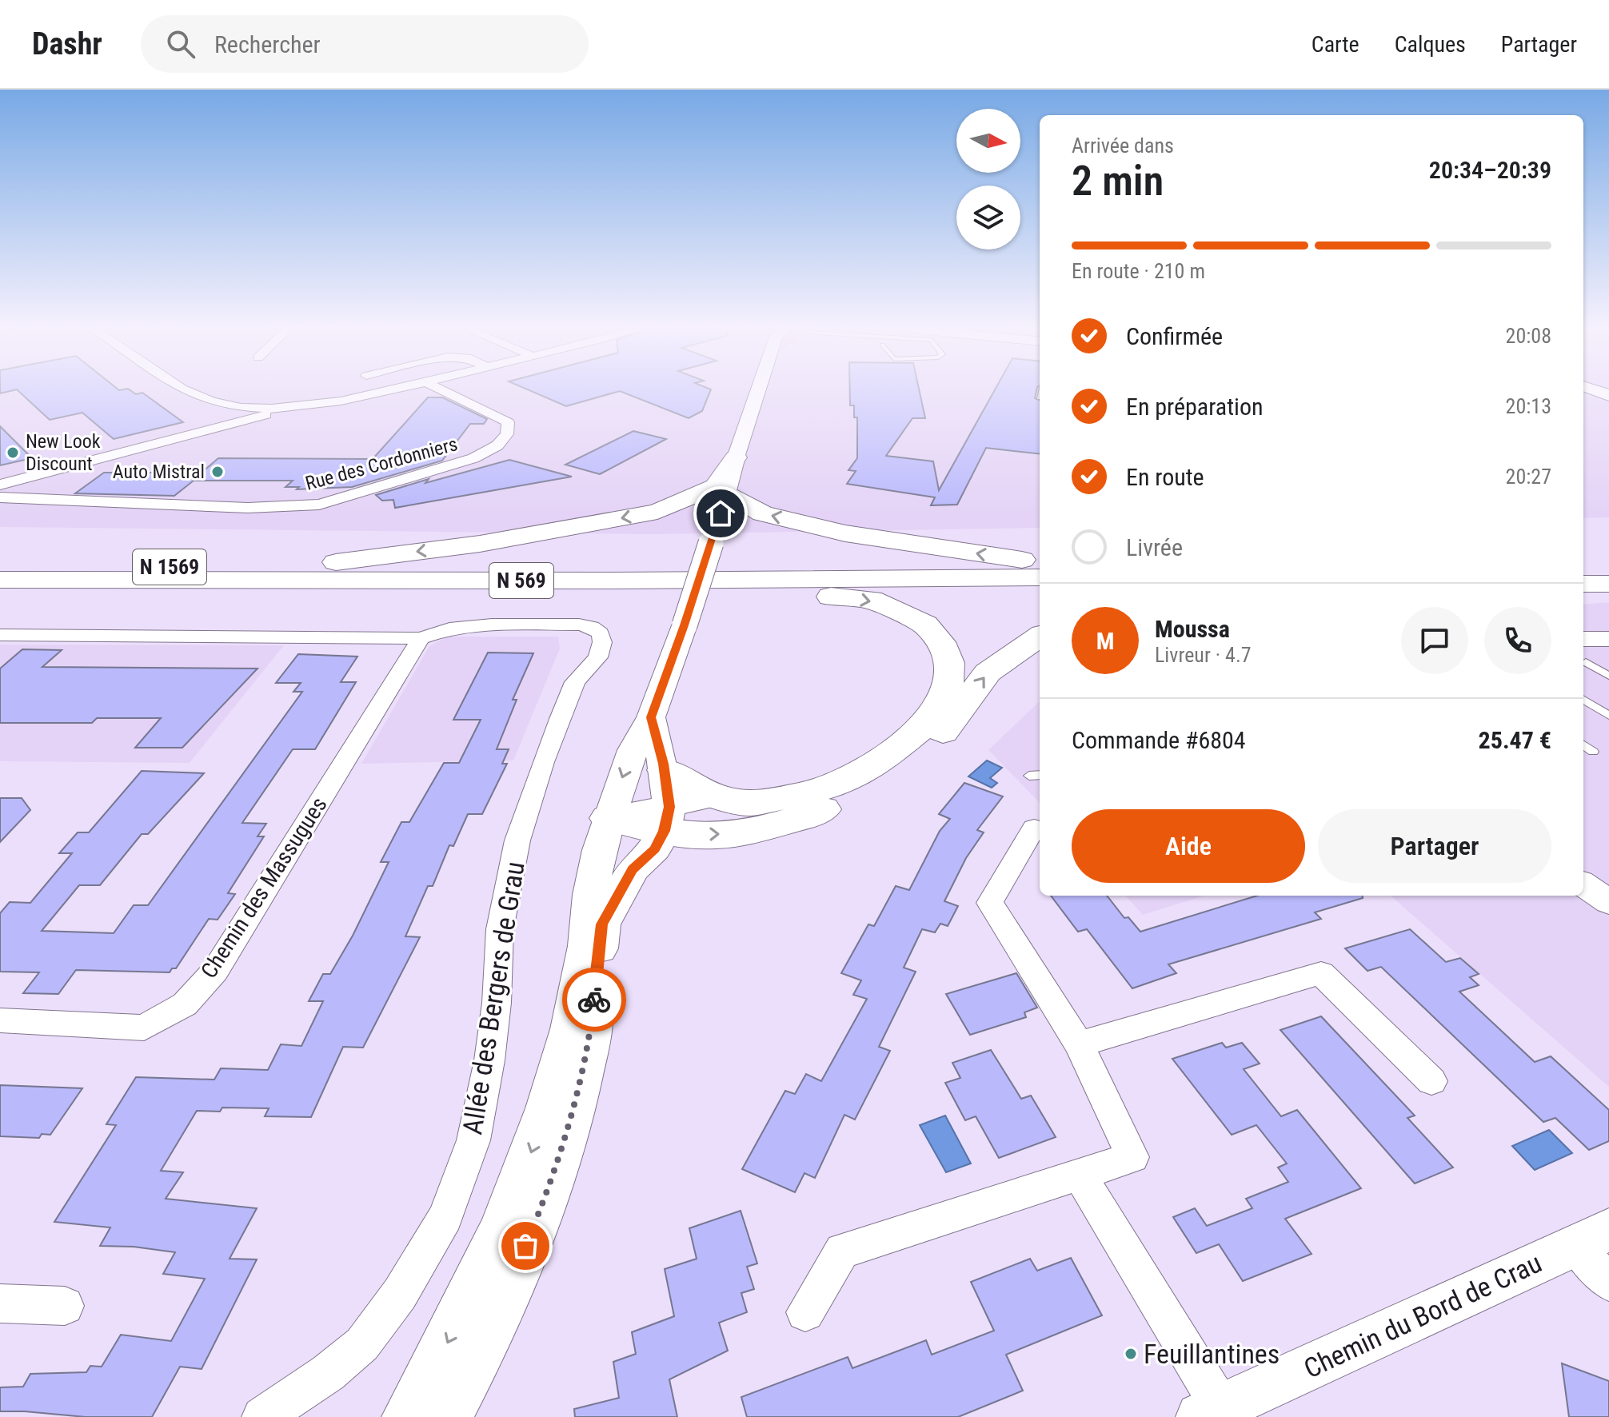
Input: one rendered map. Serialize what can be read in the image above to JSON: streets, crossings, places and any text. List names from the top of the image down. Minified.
{"streets":{"main road":["N 1569","N 569"],"street":["Rue des Cordonniers","Chemin des Massugues","Allée des Bergers de Grau","Chemin du Bord de Crau"]},"crossings":[["N 1569","N 569"],["Chemin des Massugues","Allée des Bergers de Grau"]],"places":["New Look Discount","Auto Mistral","Feuillantines"],"north":"right","page":{"header":"Dashr","search":"Rechercher","nav":["Carte","Calques","Partager"],"heading":["2 min","Arrivée dans","20:34–20:39"],"panel":["Moussa","Livreur · 4.7","Commande #6804","25.47 €"],"bar":"En route · 210 m","list":[["Confirmée","20:08"],["En préparation","20:13"],["En route","20:27"],"Livrée"],"round":"M","buttons":["Aide","Partager"]}}
